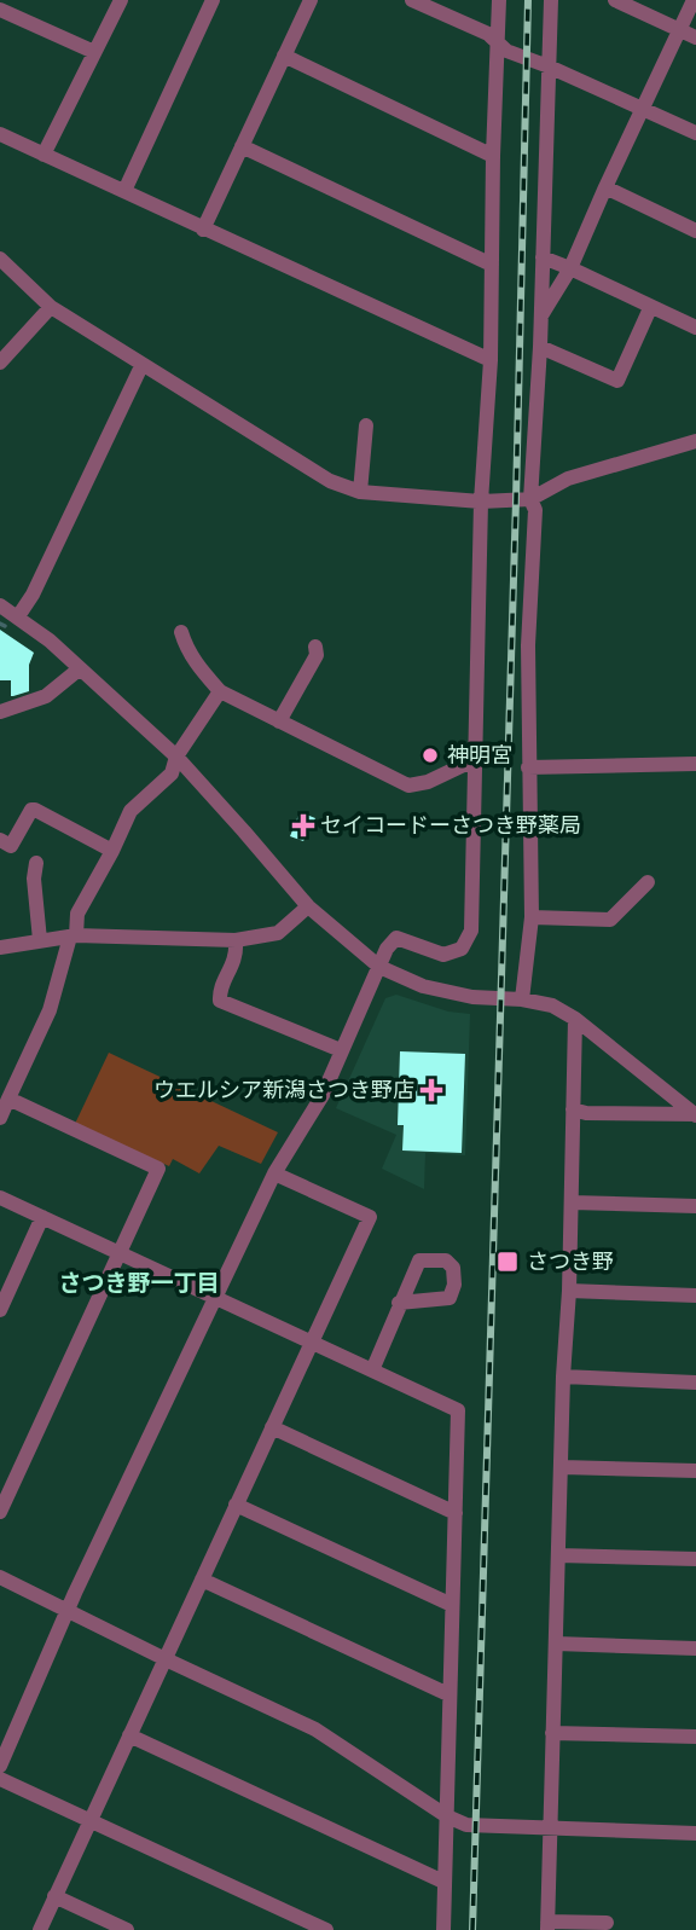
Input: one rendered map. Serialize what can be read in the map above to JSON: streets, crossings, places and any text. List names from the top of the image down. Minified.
{"districts":["さつき野一丁目"],"places":{"other":["神明宮"],"health":["セイコードーさつき野薬局","ウエルシア新潟さつき野店"],"transit":["さつき野"]}}
